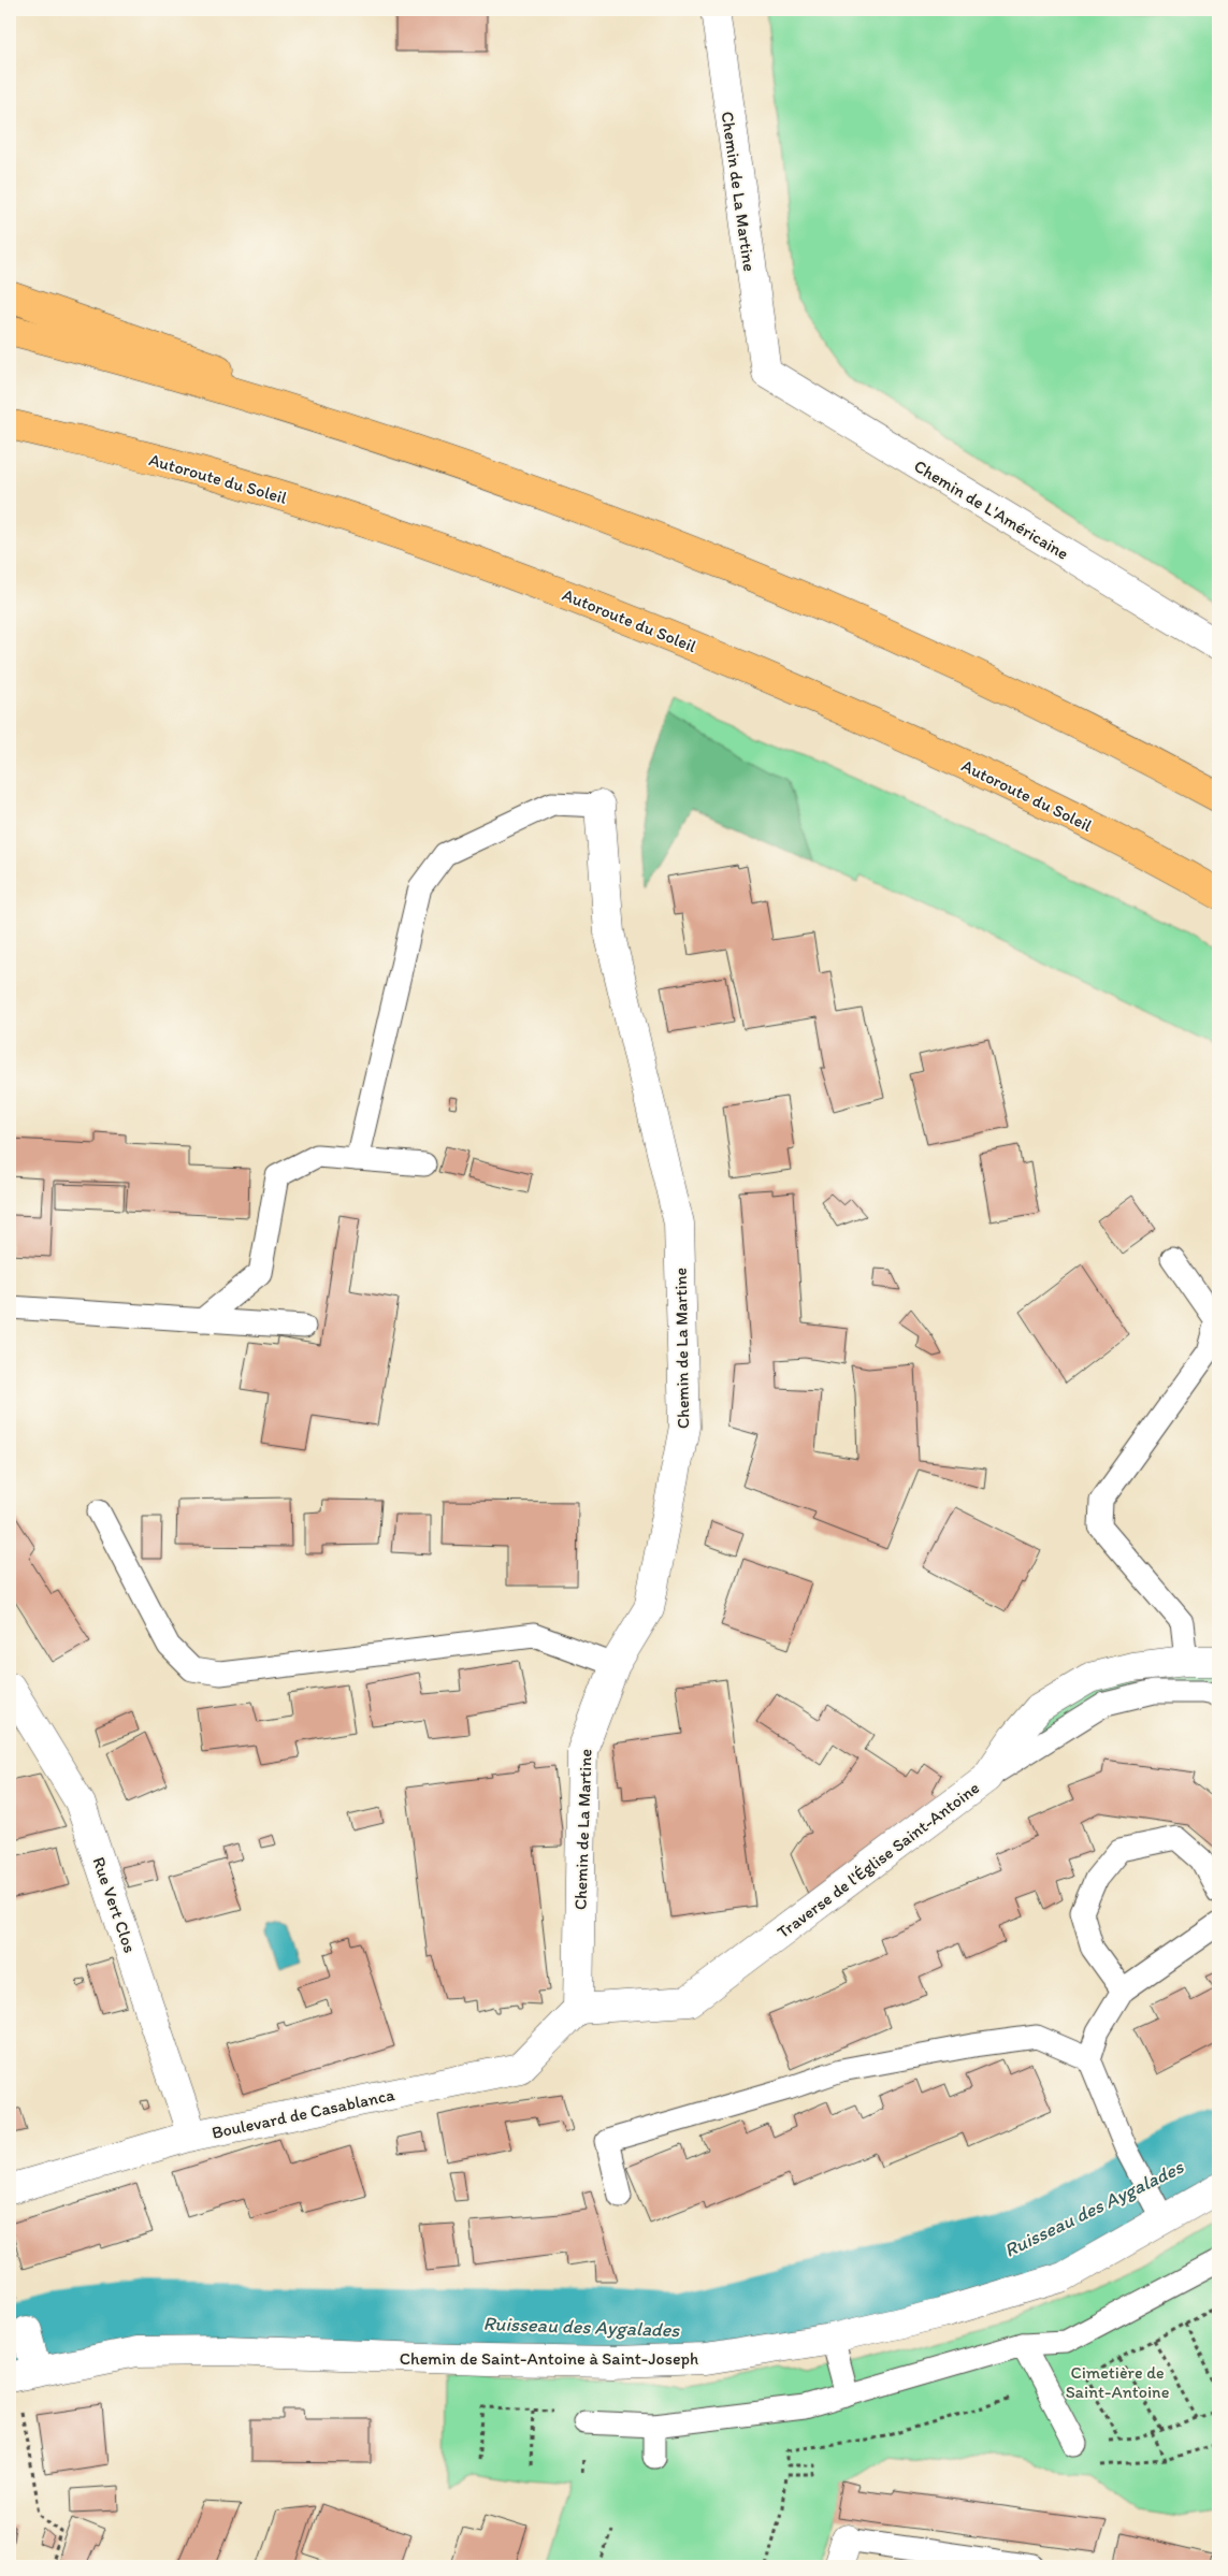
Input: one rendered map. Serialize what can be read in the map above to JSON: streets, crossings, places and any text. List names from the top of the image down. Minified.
{"streets":{"highway":["Autoroute du Soleil"],"street":["Chemin de La Martine","Chemin de L'Américaine","Traverse de l'Église Saint-Antoine","Rue Vert Clos","Boulevard de Casablanca","Chemin de Saint-Antoine à Saint-Joseph"]},"crossings":[["Chemin de La Martine","Chemin de L'Américaine"],["Chemin de La Martine","Traverse de l'Église Saint-Antoine"],["Chemin de La Martine","Boulevard de Casablanca"],["Traverse de l'Église Saint-Antoine","Boulevard de Casablanca"],["Rue Vert Clos","Boulevard de Casablanca"]],"water":["Ruisseau des Aygalades"],"parks":["Cimetière de Saint-Antoine"]}
